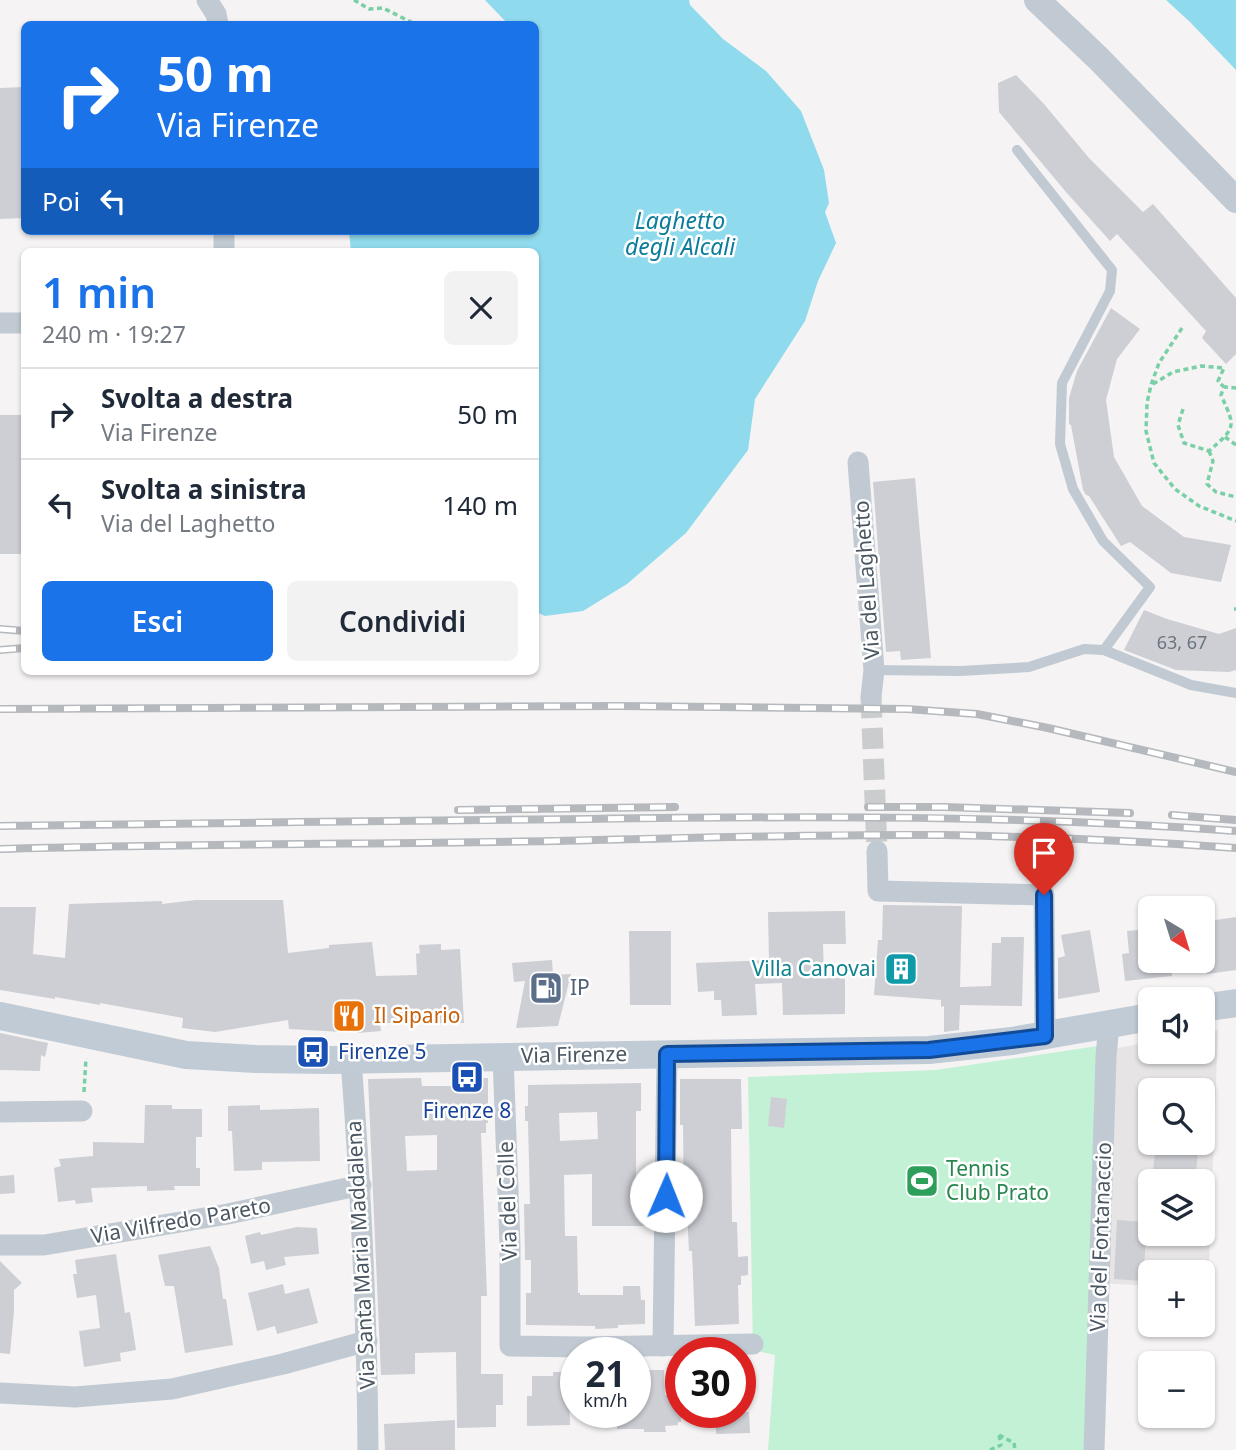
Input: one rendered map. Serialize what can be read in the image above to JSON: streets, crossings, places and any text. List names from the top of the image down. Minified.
{"streets":{"main road":["Via Firenze"],"street":["Via del Laghetto","Via del Colle","Via Vilfredo Pareto","Via del Fontanaccio","Via Santa Maria Maddalena"]},"crossings":[["Via Firenze","Via del Colle"],["Via Firenze","Via del Fontanaccio"],["Via Firenze","Via Santa Maria Maddalena"],["Via Vilfredo Pareto","Via Santa Maria Maddalena"]],"water":["Laghetto degli Alcali"],"places":{"building":["Villa Canovai"],"fuel station":["IP"],"restaurant":["Il Sipario"],"bus stop":["Firenze 5","Firenze 8"],"sports":["Tennis Club Prato"]},"house_numbers":["63, 67"],"north":"bottom right","page":{"turn":["50 m","Via Firenze"],"then":"Poi","heading":["1 min","240 m · 19:27"],"list":[{"name":"Svolta a destra","note":"Via Firenze","value":"50 m"},{"name":"Svolta a sinistra","note":"Via del Laghetto","value":"140 m"}],"buttons":["Esci","Condividi"],"map_buttons":["+","−"],"speed":"21 km/h","limit":"30"}}
